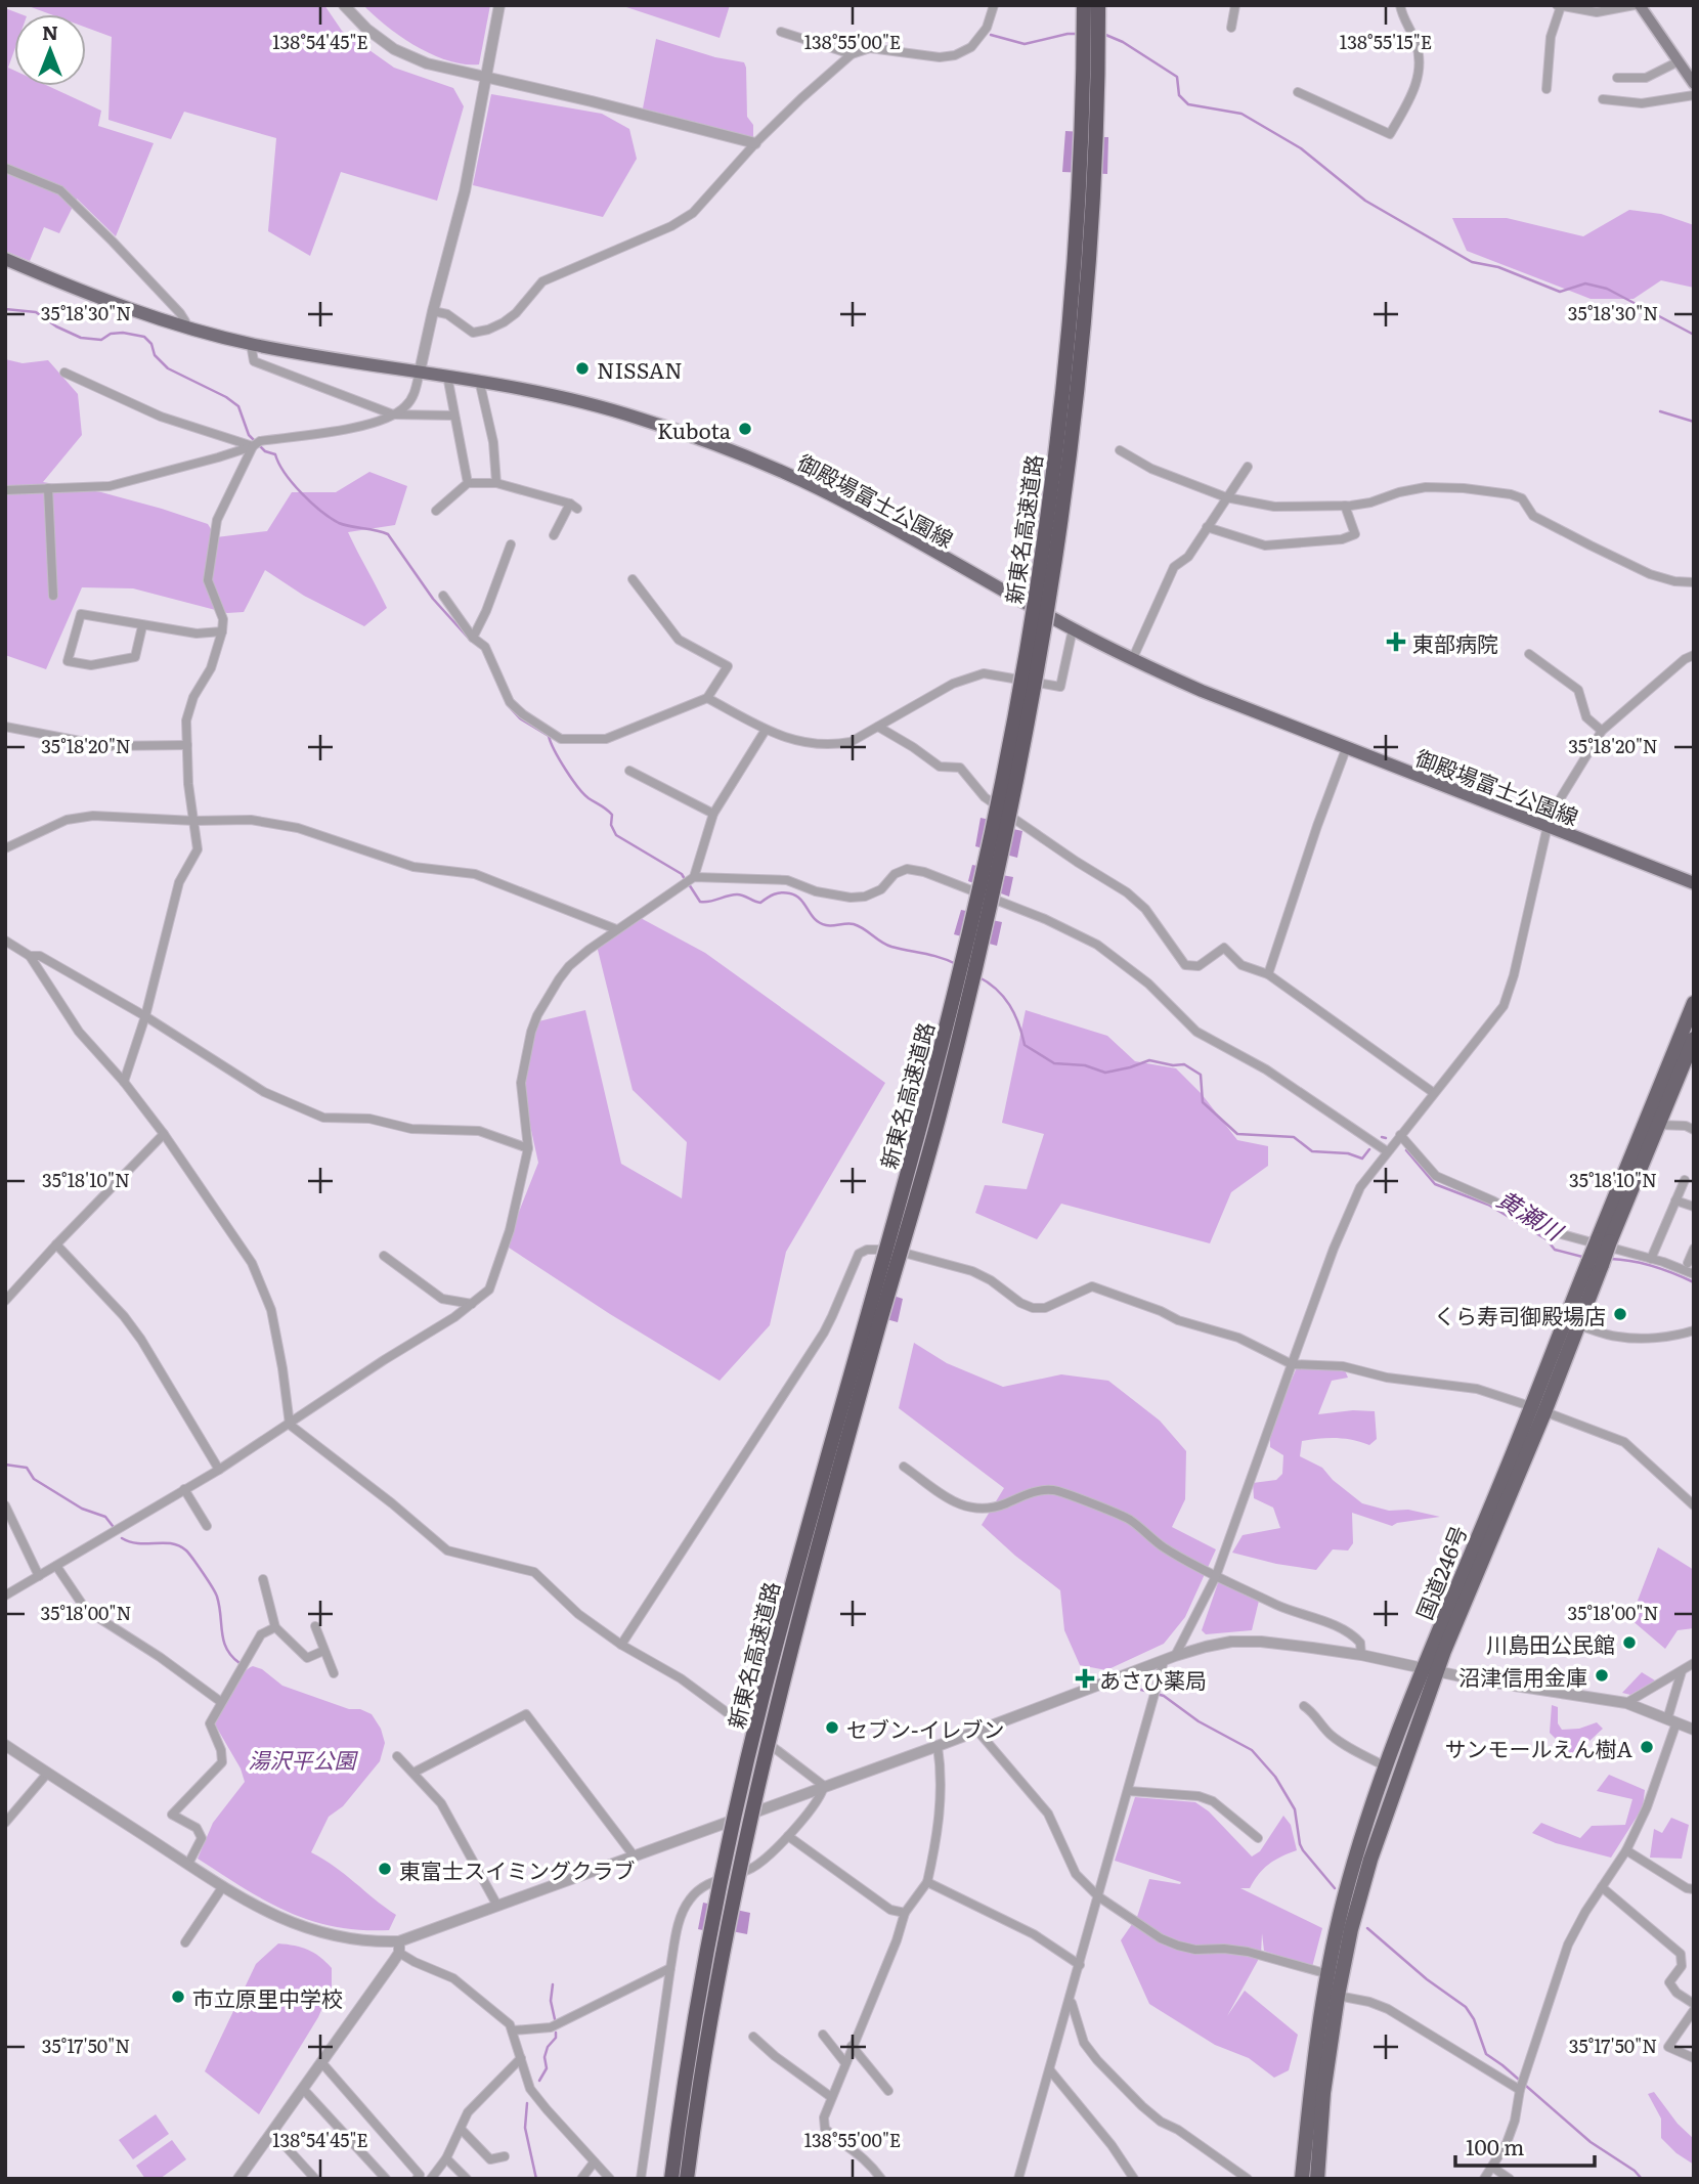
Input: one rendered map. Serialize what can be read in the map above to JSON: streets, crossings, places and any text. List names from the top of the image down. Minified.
{"streets":{"highway":["新東名高速道路","国道246号"],"main road":["御殿場富士公園線"]},"water":["黄瀬川"],"parks":["湯沢平公園"],"places":{"other":["NISSAN","Kubota","くら寿司御殿場店","川島田公民館","沼津信用金庫","セブン-イレブン","サンモールえん樹A","東富士スイミングクラブ","市立原里中学校"],"health":["東部病院","あさひ薬局"]},"scale_bar":"100 m","north":"top","coordinates":["138°54'45\"E","138°55'00\"E","138°55'15\"E","35°18'30\"N","35°18'20\"N","35°18'10\"N","35°18'00\"N","35°17'50\"N"]}
